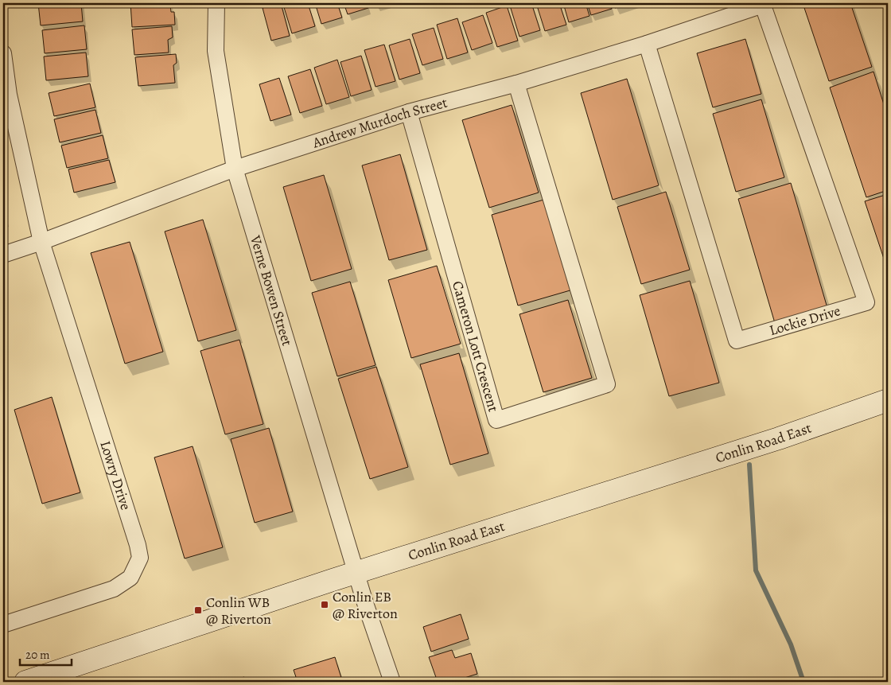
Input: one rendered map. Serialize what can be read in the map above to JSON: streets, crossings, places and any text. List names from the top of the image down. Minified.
{"streets":{"street":["Andrew Murdoch Street","Verne Bowen Street","Lockie Drive","Cameron Lott Crescent","Conlin Road East","Lowry Drive"]},"crossings":[["Andrew Murdoch Street","Verne Bowen Street"],["Andrew Murdoch Street","Lockie Drive"],["Andrew Murdoch Street","Cameron Lott Crescent"],["Andrew Murdoch Street","Lowry Drive"],["Verne Bowen Street","Conlin Road East"]],"places":{"transit":["Conlin EB @ Riverton","Conlin WB @ Riverton"]},"scale_bar":"20 m"}
